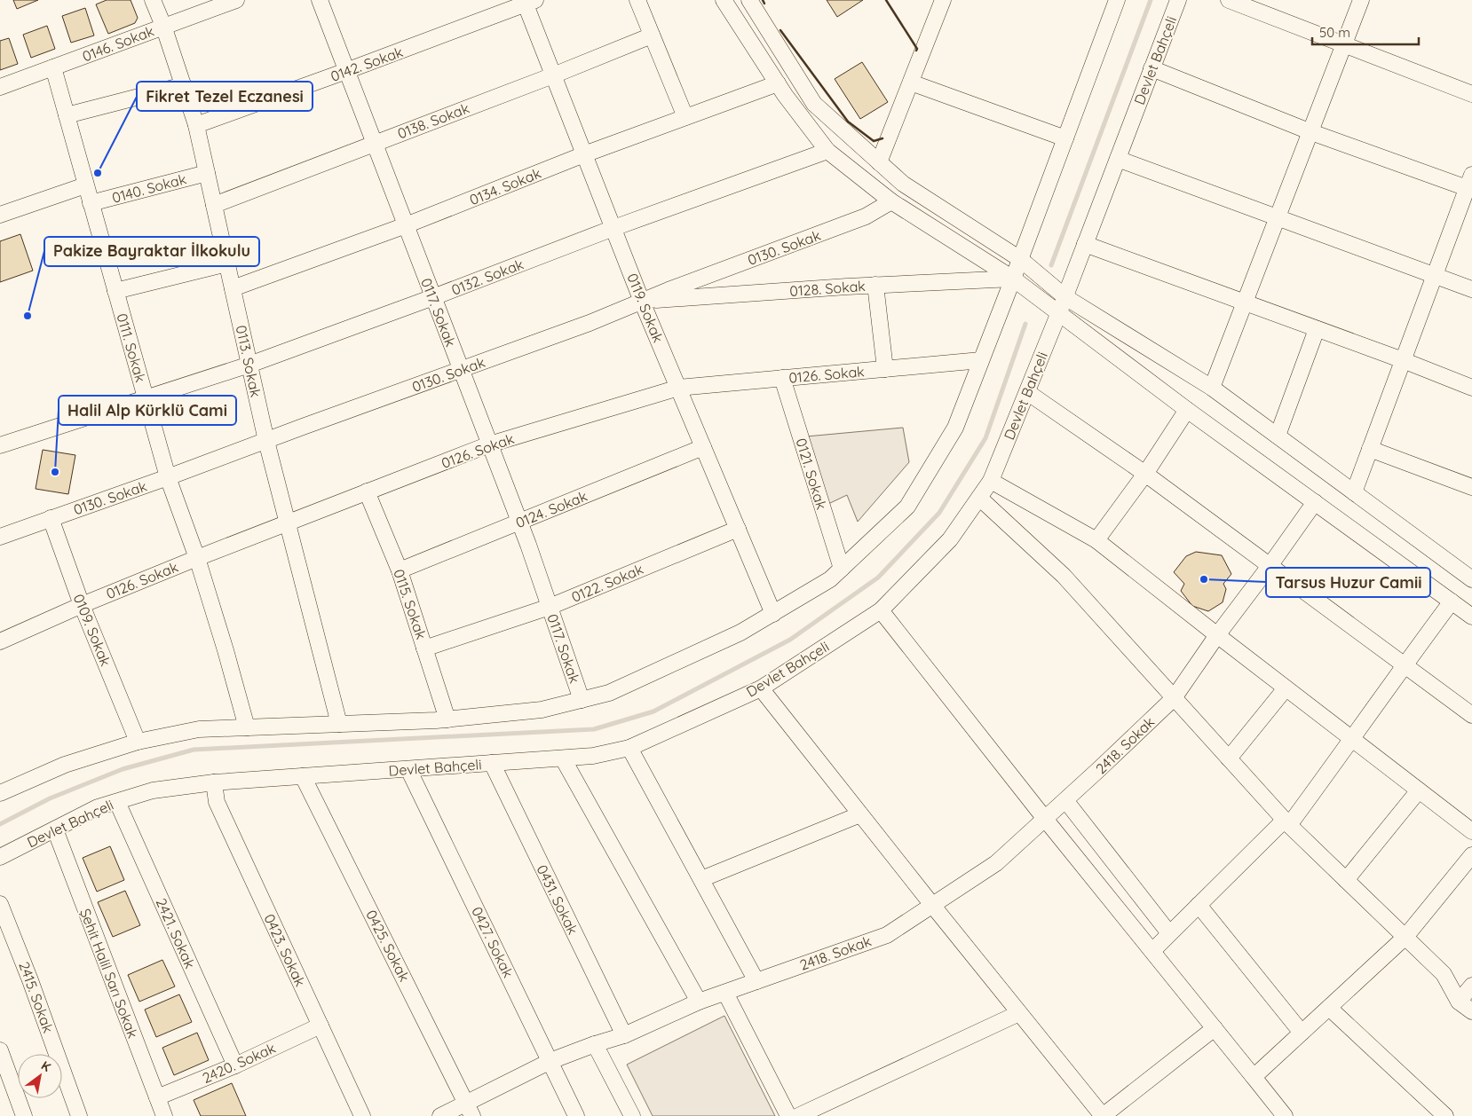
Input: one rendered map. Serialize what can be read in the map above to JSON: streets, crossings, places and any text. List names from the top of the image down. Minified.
{"streets":{"street":["0146. Sokak","Devlet Bahçeli","0142. Sokak","0138. Sokak","0134. Sokak","0140. Sokak","0130. Sokak","0132. Sokak","0128. Sokak","0119. Sokak","0117. Sokak","0111. Sokak","0113. Sokak","0126. Sokak","0121. Sokak","0124. Sokak","0122. Sokak","0115. Sokak","0109. Sokak","2418. Sokak","0431. Sokak","2421. Sokak","0427. Sokak","0425. Sokak","0423. Sokak","Şehit Halil Sarı Sokak","2415. Sokak","2420. Sokak"]},"crossings":[["0146. Sokak","0111. Sokak"],["0146. Sokak","0113. Sokak"],["Devlet Bahçeli","0431. Sokak"],["Devlet Bahçeli","2421. Sokak"],["Devlet Bahçeli","0427. Sokak"],["Devlet Bahçeli","0425. Sokak"],["Devlet Bahçeli","0423. Sokak"],["Devlet Bahçeli","Şehit Halil Sarı Sokak"],["0142. Sokak","0119. Sokak"],["0142. Sokak","0117. Sokak"],["0142. Sokak","0113. Sokak"],["0138. Sokak","0119. Sokak"],["0138. Sokak","0117. Sokak"],["0138. Sokak","0113. Sokak"],["0134. Sokak","0119. Sokak"],["0134. Sokak","0117. Sokak"],["0134. Sokak","0113. Sokak"],["0140. Sokak","0111. Sokak"],["0140. Sokak","0113. Sokak"],["0130. Sokak","0128. Sokak"],["0130. Sokak","0119. Sokak"],["0130. Sokak","0117. Sokak"],["0130. Sokak","0111. Sokak"],["0130. Sokak","0113. Sokak"],["0130. Sokak","0109. Sokak"],["0132. Sokak","0119. Sokak"],["0132. Sokak","0117. Sokak"],["0132. Sokak","0111. Sokak"],["0132. Sokak","0113. Sokak"],["0128. Sokak","0119. Sokak"],["0119. Sokak","0126. Sokak"],["0119. Sokak","0124. Sokak"],["0119. Sokak","0122. Sokak"],["0117. Sokak","0126. Sokak"],["0117. Sokak","0124. Sokak"],["0117. Sokak","0122. Sokak"],["0111. Sokak","0126. Sokak"],["0113. Sokak","0126. Sokak"],["0126. Sokak","0121. Sokak"],["0126. Sokak","0115. Sokak"],["0126. Sokak","0109. Sokak"],["0124. Sokak","0115. Sokak"],["0122. Sokak","0115. Sokak"],["2418. Sokak","0431. Sokak"],["2418. Sokak","0427. Sokak"],["2418. Sokak","0425. Sokak"],["2421. Sokak","2420. Sokak"],["0423. Sokak","2420. Sokak"],["Şehit Halil Sarı Sokak","2420. Sokak"]],"places":["Fikret Tezel Eczanesi","Pakize Bayraktar İlkokulu","Halil Alp Kürklü Cami","Tarsus Huzur Camii"],"scale_bar":"50 m","north":"top right"}
